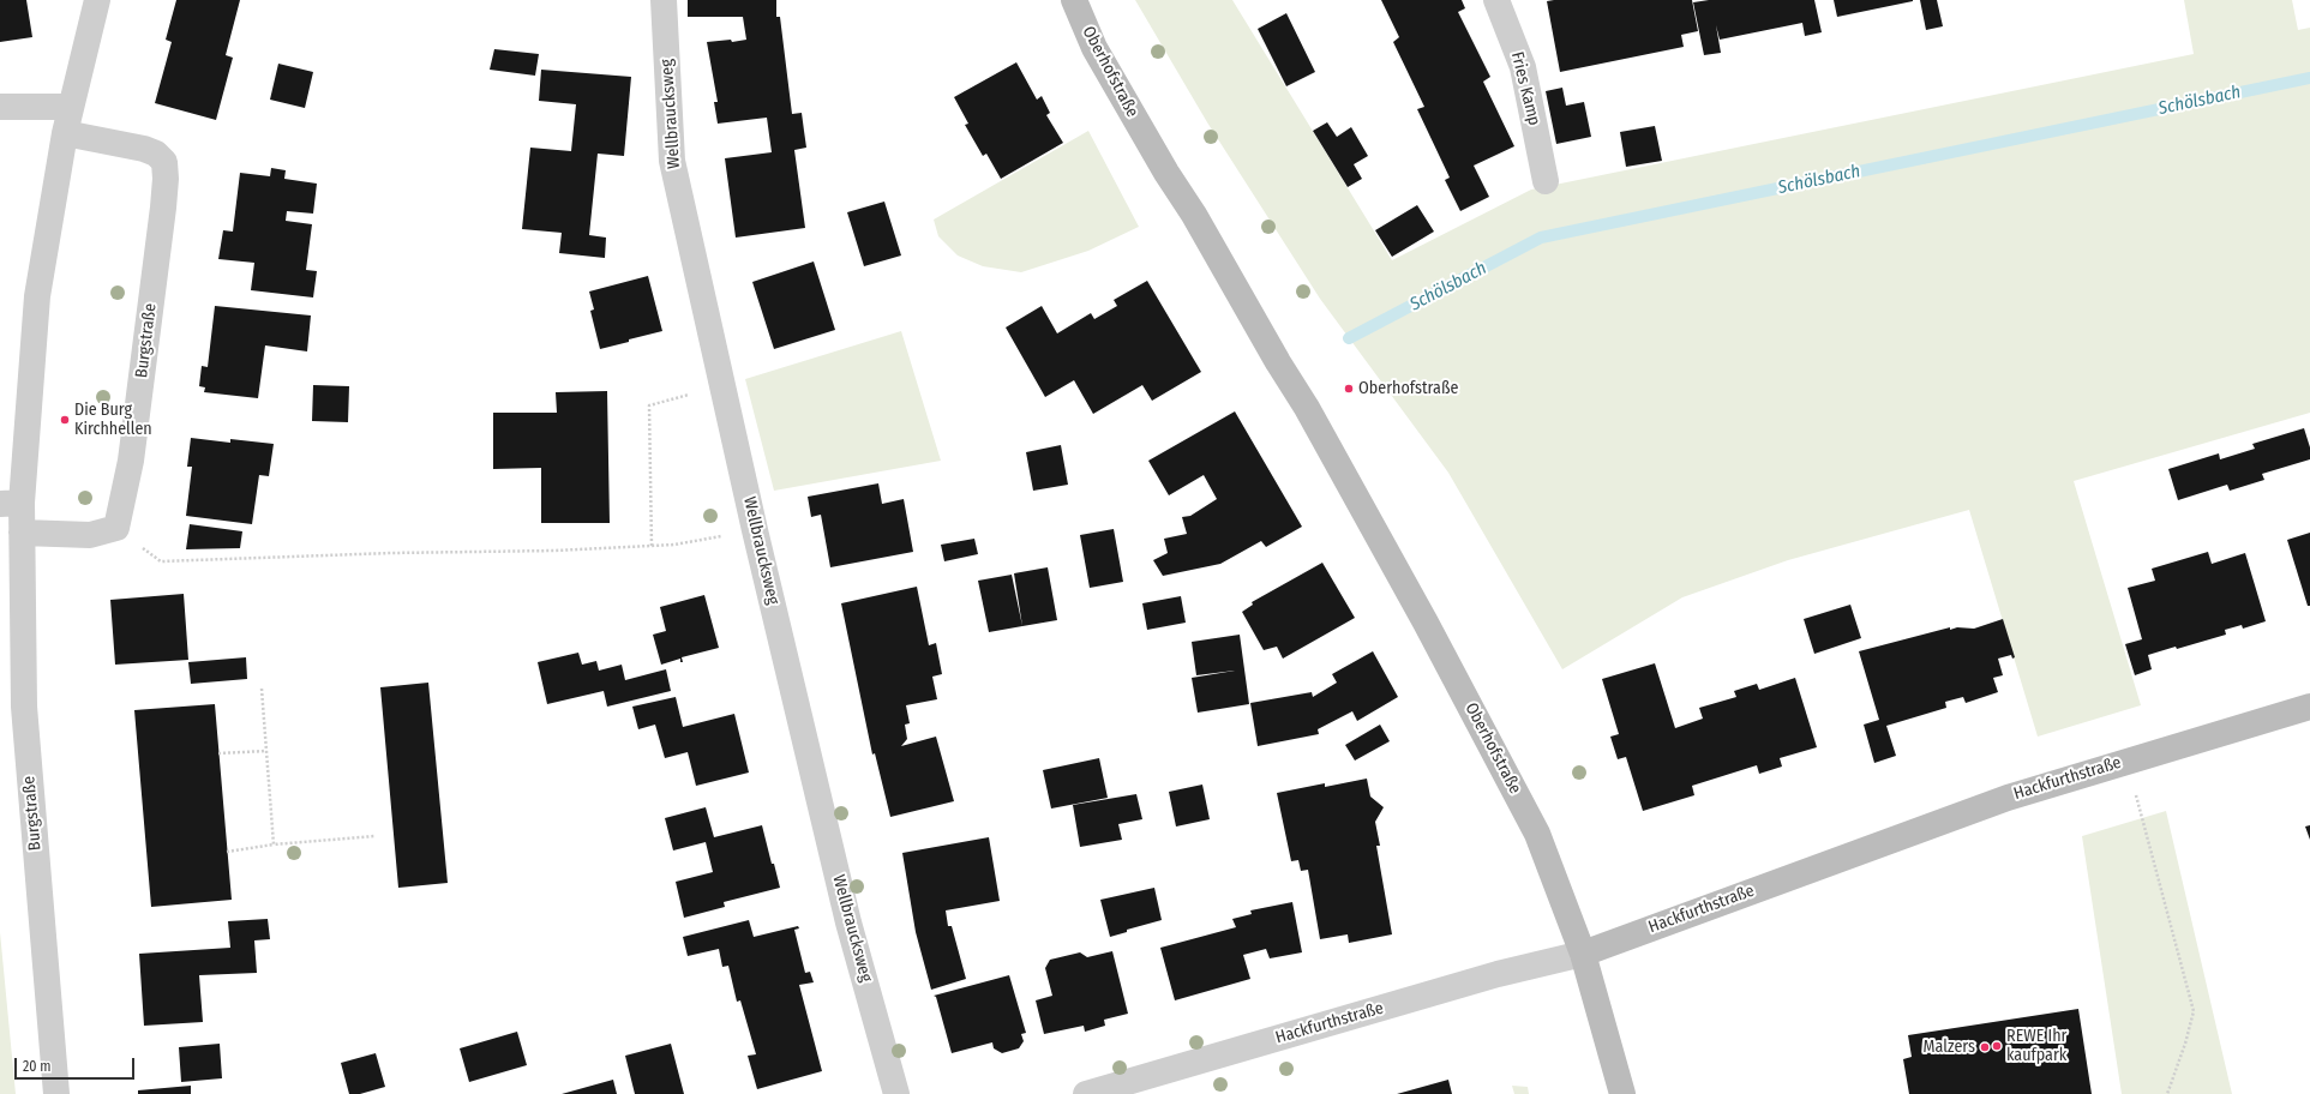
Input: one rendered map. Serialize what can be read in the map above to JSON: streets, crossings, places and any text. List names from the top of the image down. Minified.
{"streets":{"main road":["Oberhofstraße","Hackfurthstraße"],"street":["Fries Kamp","Wellbraucksweg","Burgstraße"]},"crossings":[["Oberhofstraße","Hackfurthstraße"]],"water":["Schölsbach"],"places":["Oberhofstraße","Die Burg Kirchhellen","REWE Ihr kaufpark","Malzers"],"scale_bar":"20 m"}
